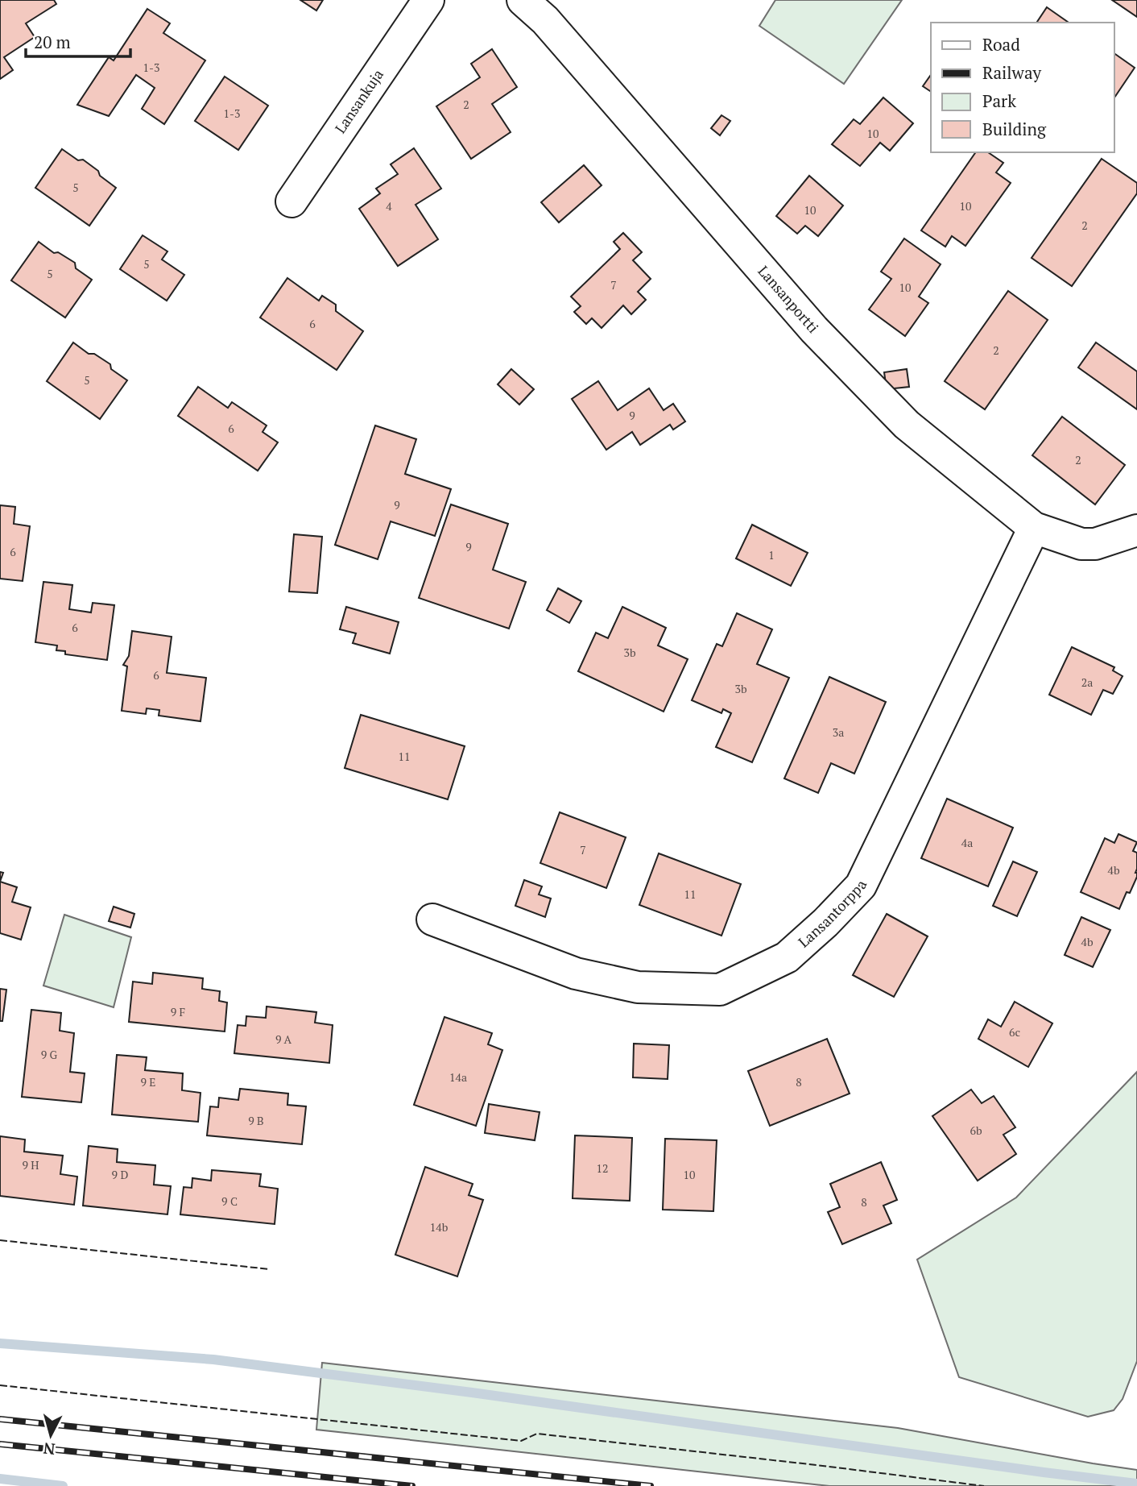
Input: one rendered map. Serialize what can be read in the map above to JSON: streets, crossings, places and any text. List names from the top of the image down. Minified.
{"streets":{"street":["Lansankuja","Lansanportti","Lansantorppa"]},"crossings":[["Lansanportti","Lansantorppa"]],"house_numbers":["1-3","2","1-3","10","5","4","10","10","2","5","5","7","10","6","2","5","9","6","2","9","9","6","1","6","3b","6","2a","3b","3a","11","4a","7","4b","11","4b","9 F","6c","9 A","9 G","14a","9 E","8","9 B","6b","9 H","12","9 D","10","9 C","8","14b"],"legend":["Road","Railway","Park","Building"],"scale_bar":"20 m","north":"bottom"}
